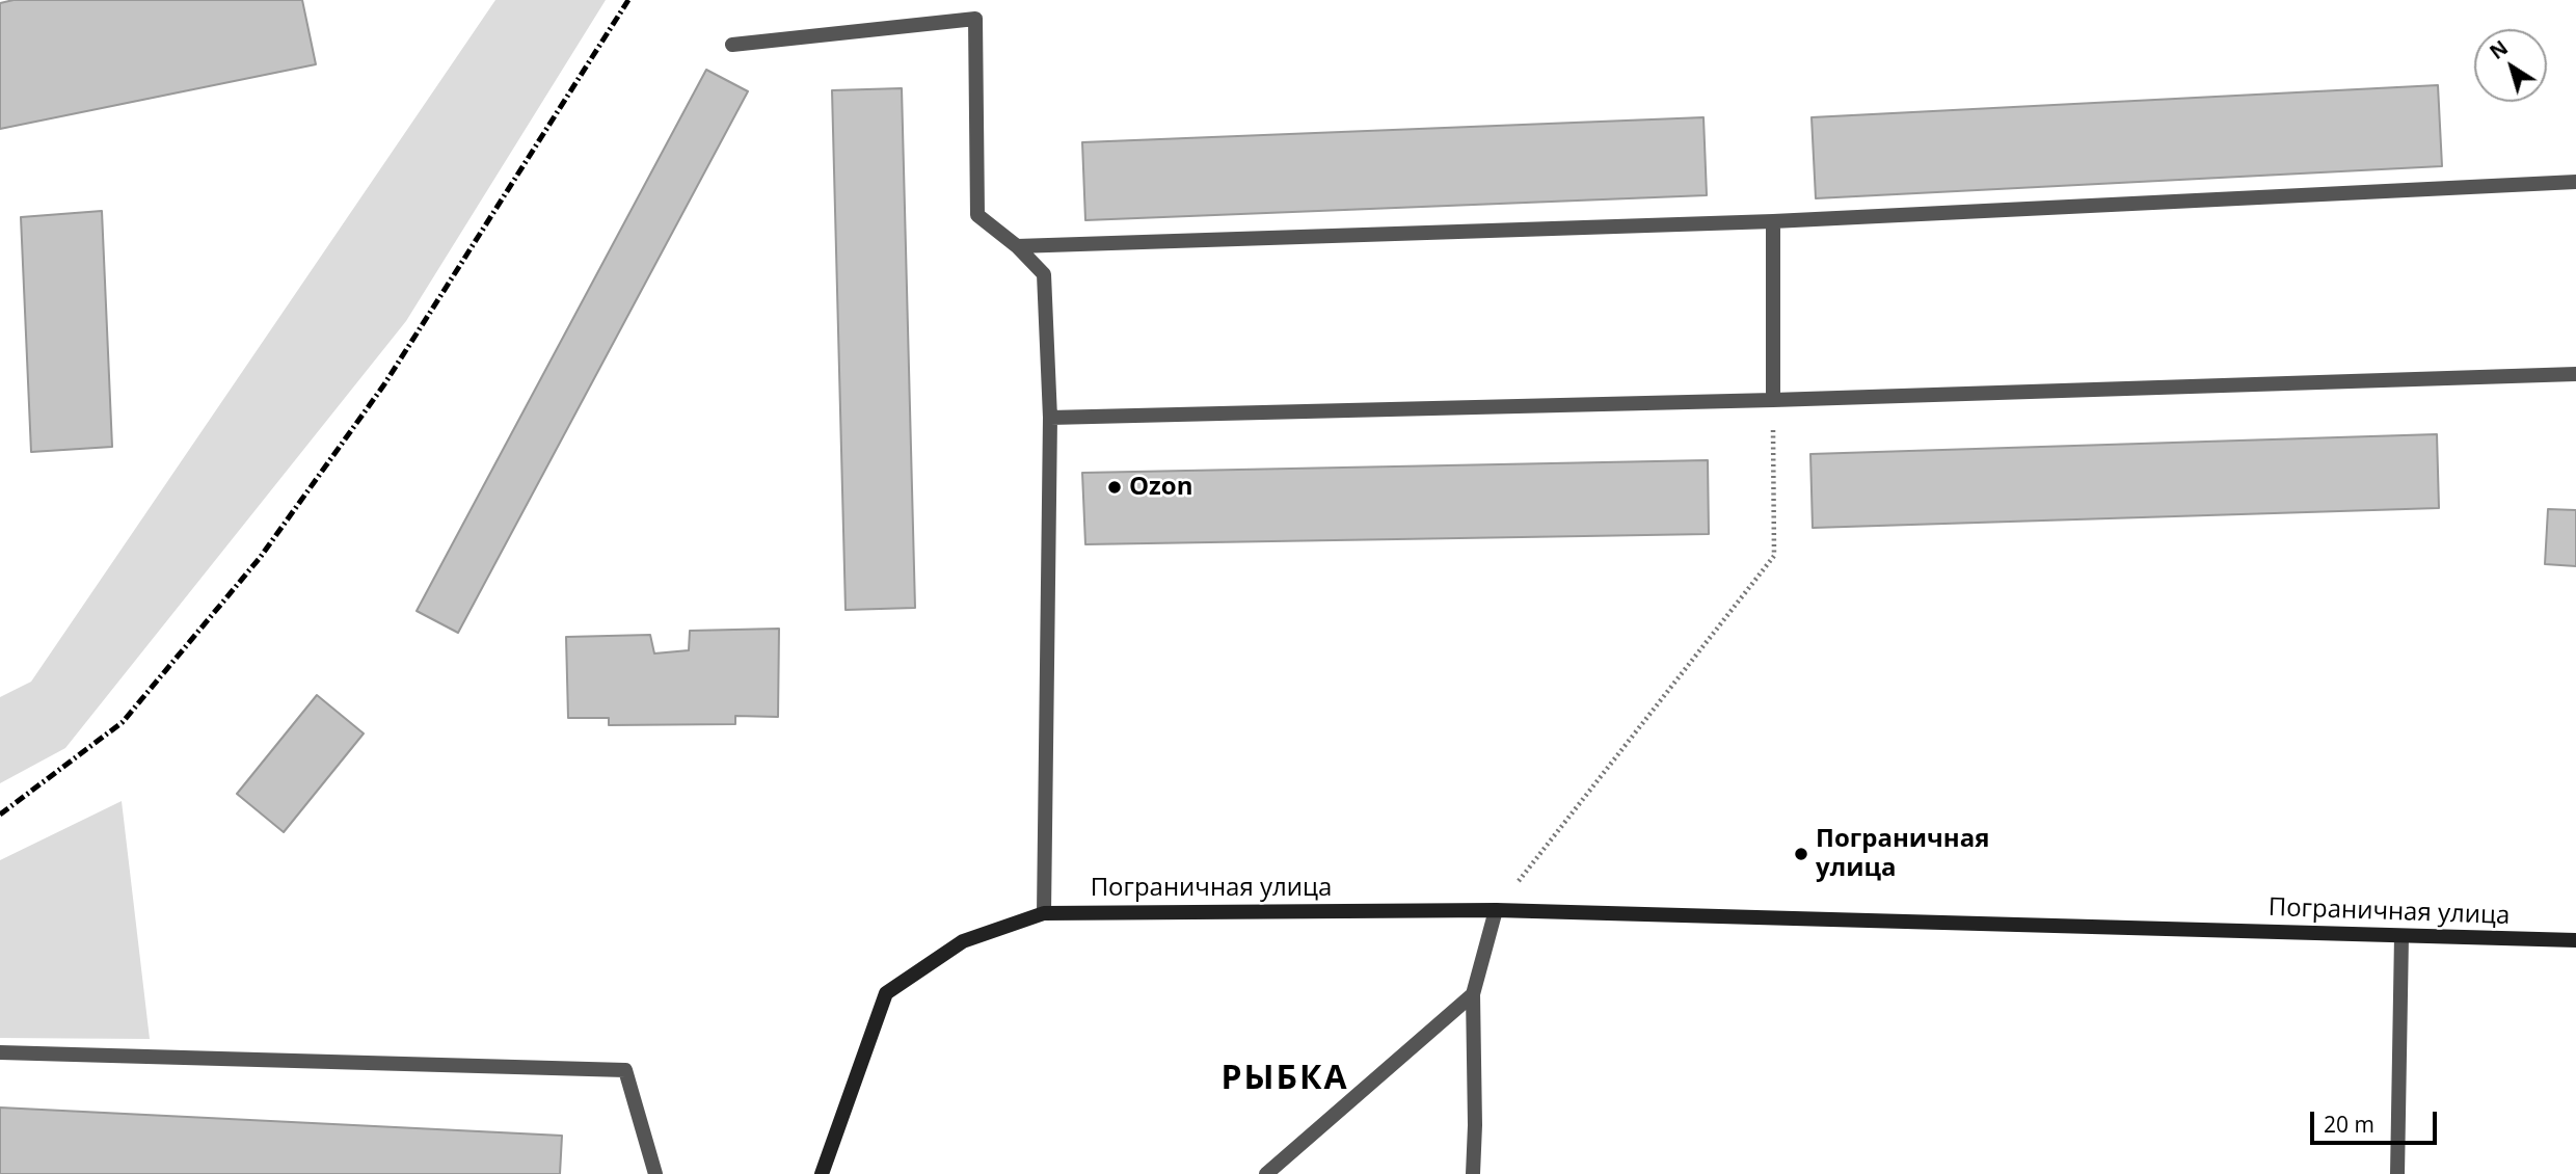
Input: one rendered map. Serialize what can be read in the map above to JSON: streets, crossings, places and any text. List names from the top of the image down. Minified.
{"streets":{"main road":["Пограничная улица"]},"districts":["РЫБКА"],"places":["Ozon","Пограничная улица"],"scale_bar":"20 m","north":"top left"}
